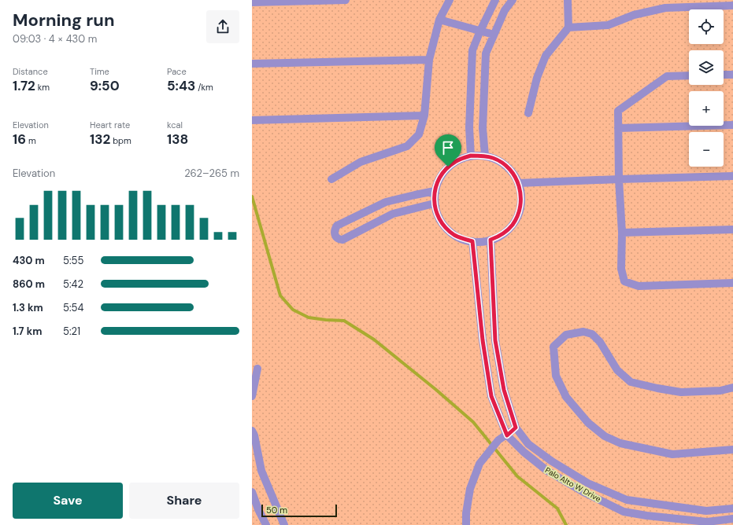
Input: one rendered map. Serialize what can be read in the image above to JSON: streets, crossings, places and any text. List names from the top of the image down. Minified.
{"streets":{"street":["Palo Alto W Drive"]},"scale_bar":"50 m","page":{"heading":["Morning run","09:03 · 4 × 430 m"],"map_buttons":["+","−"],"stats":[["Distance","1.72 km"],["Time","9:50"],["Pace","5:43 /km"],["Elevation","16 m"],["Heart rate","132 bpm"],["kcal","138"]],"chart":["Elevation","262–265 m"],"list":[{"name":"430 m","note":"5:55"},{"name":"860 m","note":"5:42"},{"name":"1.3 km","note":"5:54"},{"name":"1.7 km","note":"5:21"}],"buttons":["Save","Share"],"scale":"50 m"}}
